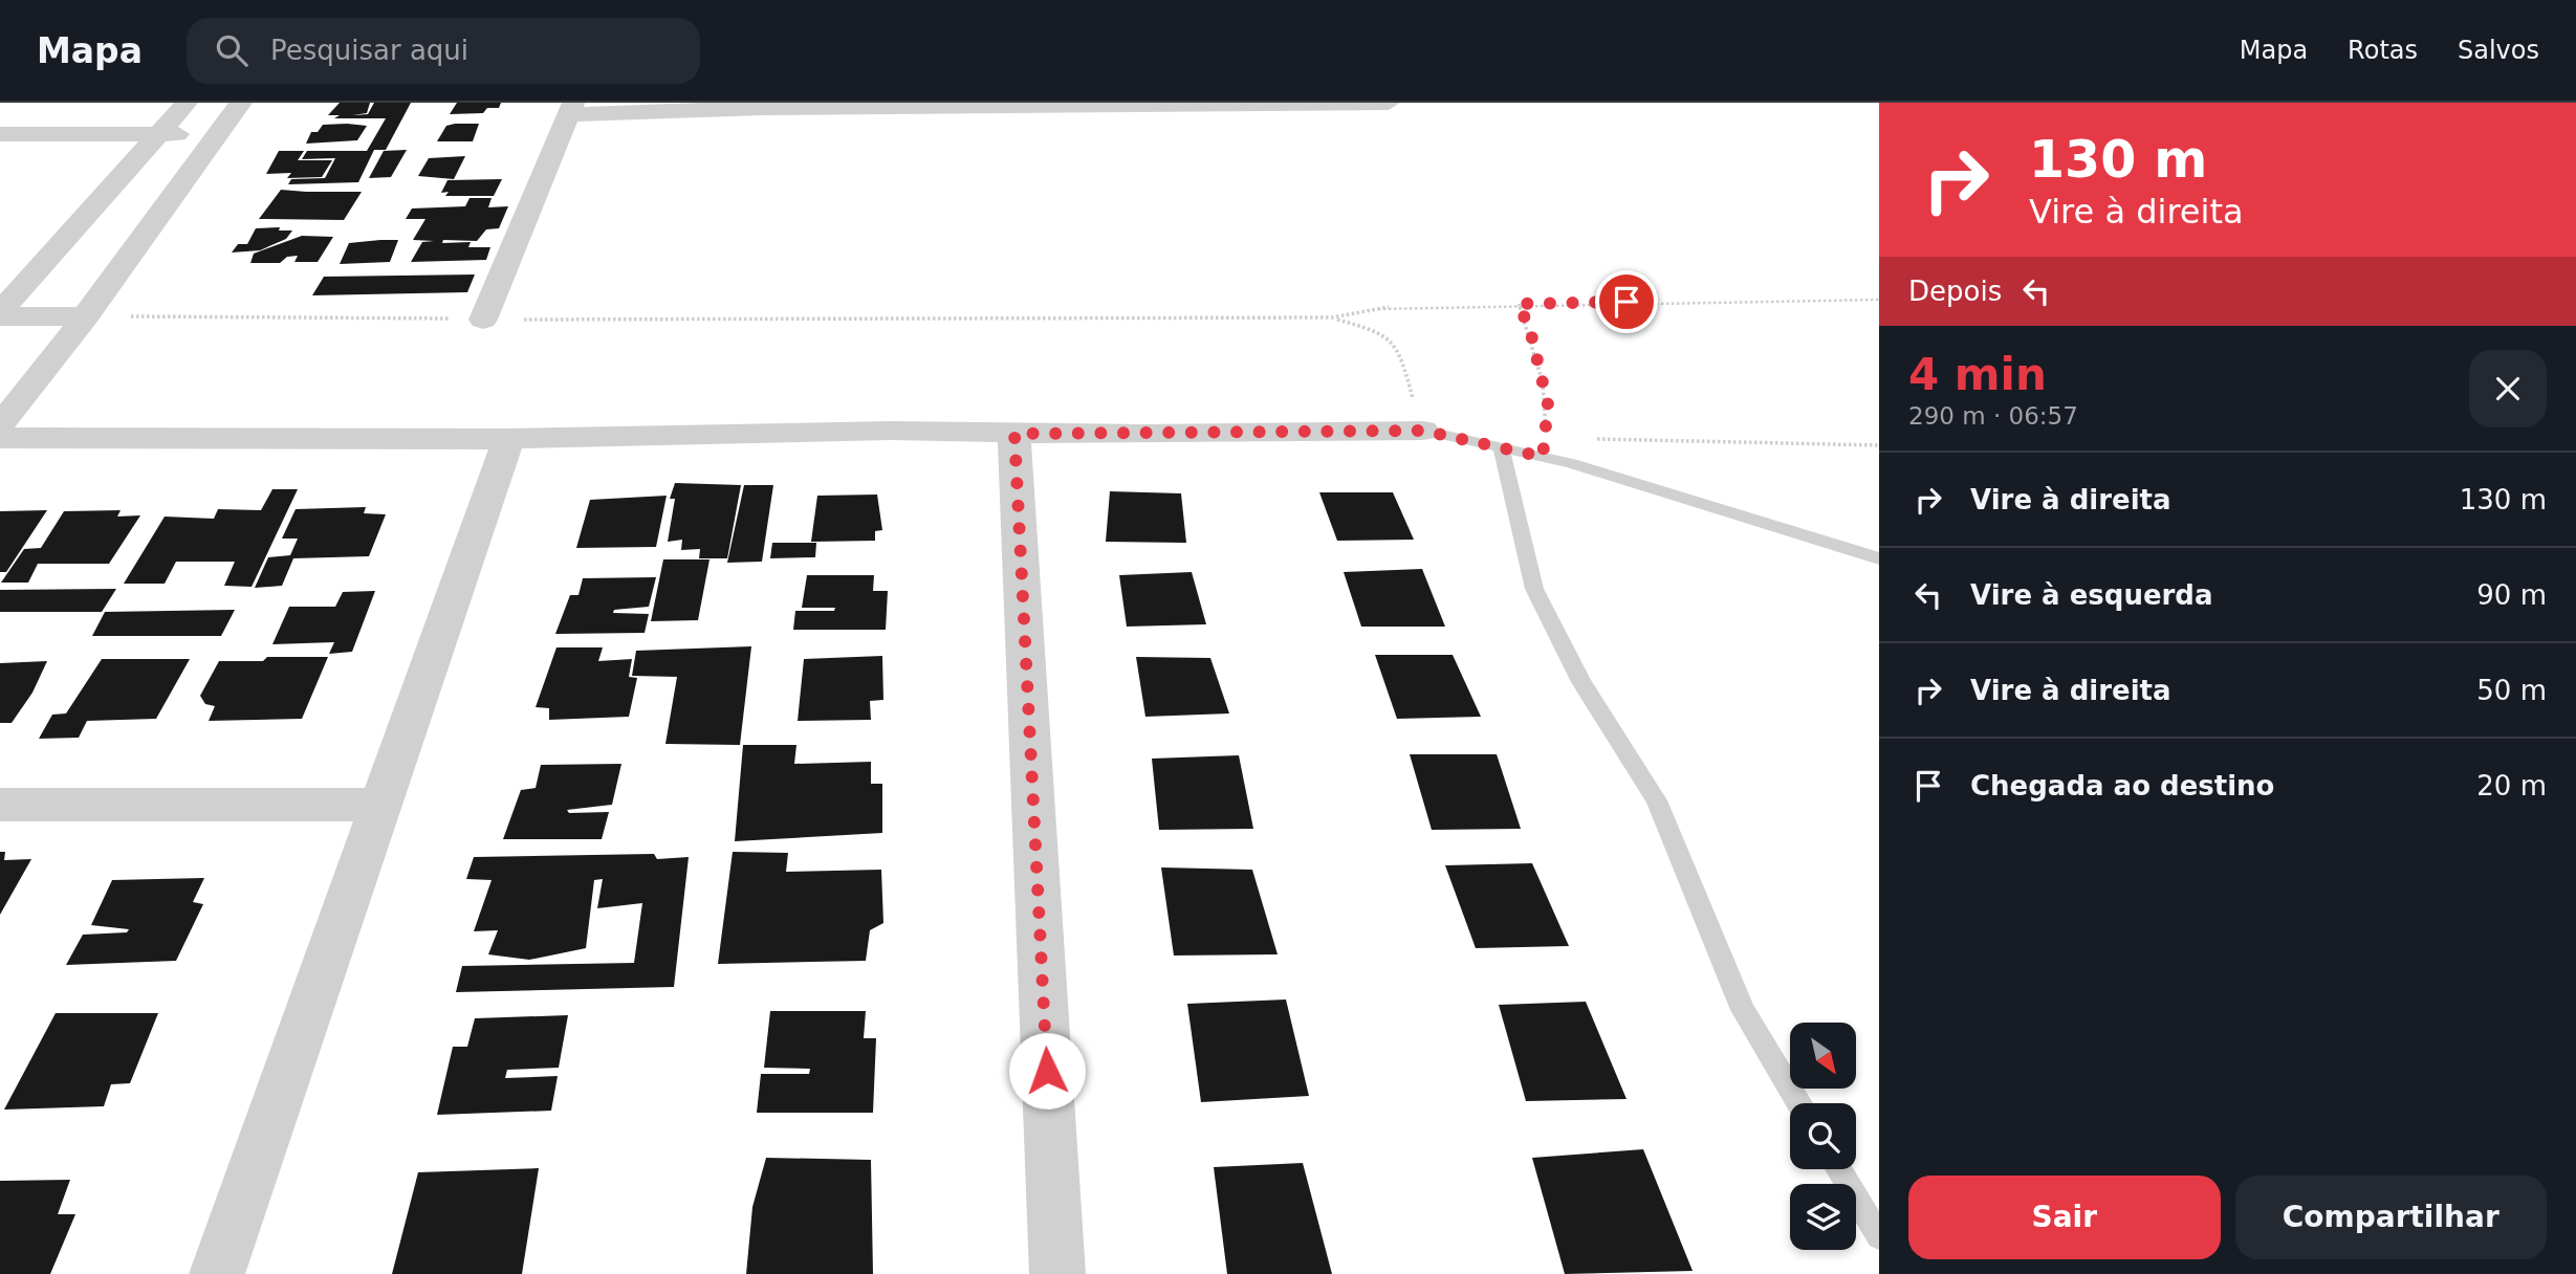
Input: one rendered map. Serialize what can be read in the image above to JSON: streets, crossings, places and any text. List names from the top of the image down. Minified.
{"north":"bottom right","page":{"header":"Mapa","search":"Pesquisar aqui","nav":["Mapa","Rotas","Salvos"],"turn":["130 m","Vire à direita"],"then":"Depois","heading":["4 min","290 m · 06:57"],"list":[{"name":"Vire à direita","value":"130 m"},{"name":"Vire à esquerda","value":"90 m"},{"name":"Vire à direita","value":"50 m"},{"name":"Chegada ao destino","value":"20 m"}],"buttons":["Sair","Compartilhar"]}}
